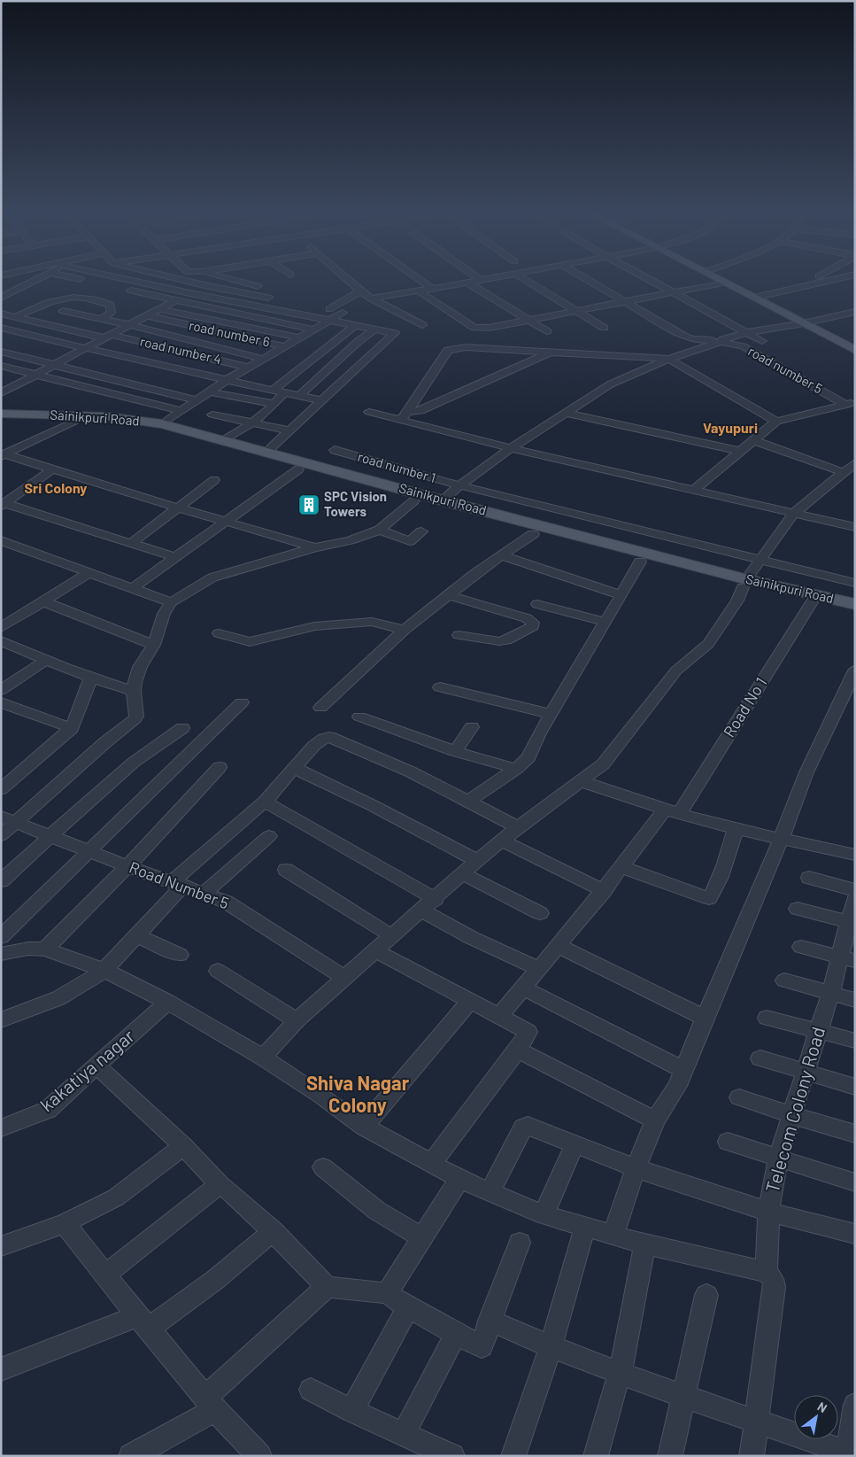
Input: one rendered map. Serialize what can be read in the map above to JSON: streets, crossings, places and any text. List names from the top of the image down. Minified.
{"streets":{"main road":["Sainikpuri Road"],"street":["road number 6","road number 4","road number 5","road number 1","Road No 1","Road Number 5","kakatiya nagar","Telecom Colony Road"]},"crossings":[["Sainikpuri Road","Road No 1"]],"districts":["Vayupuri","Sri Colony","Shiva Nagar Colony"],"places":{"building":["SPC Vision Towers"]},"north":"top right"}
